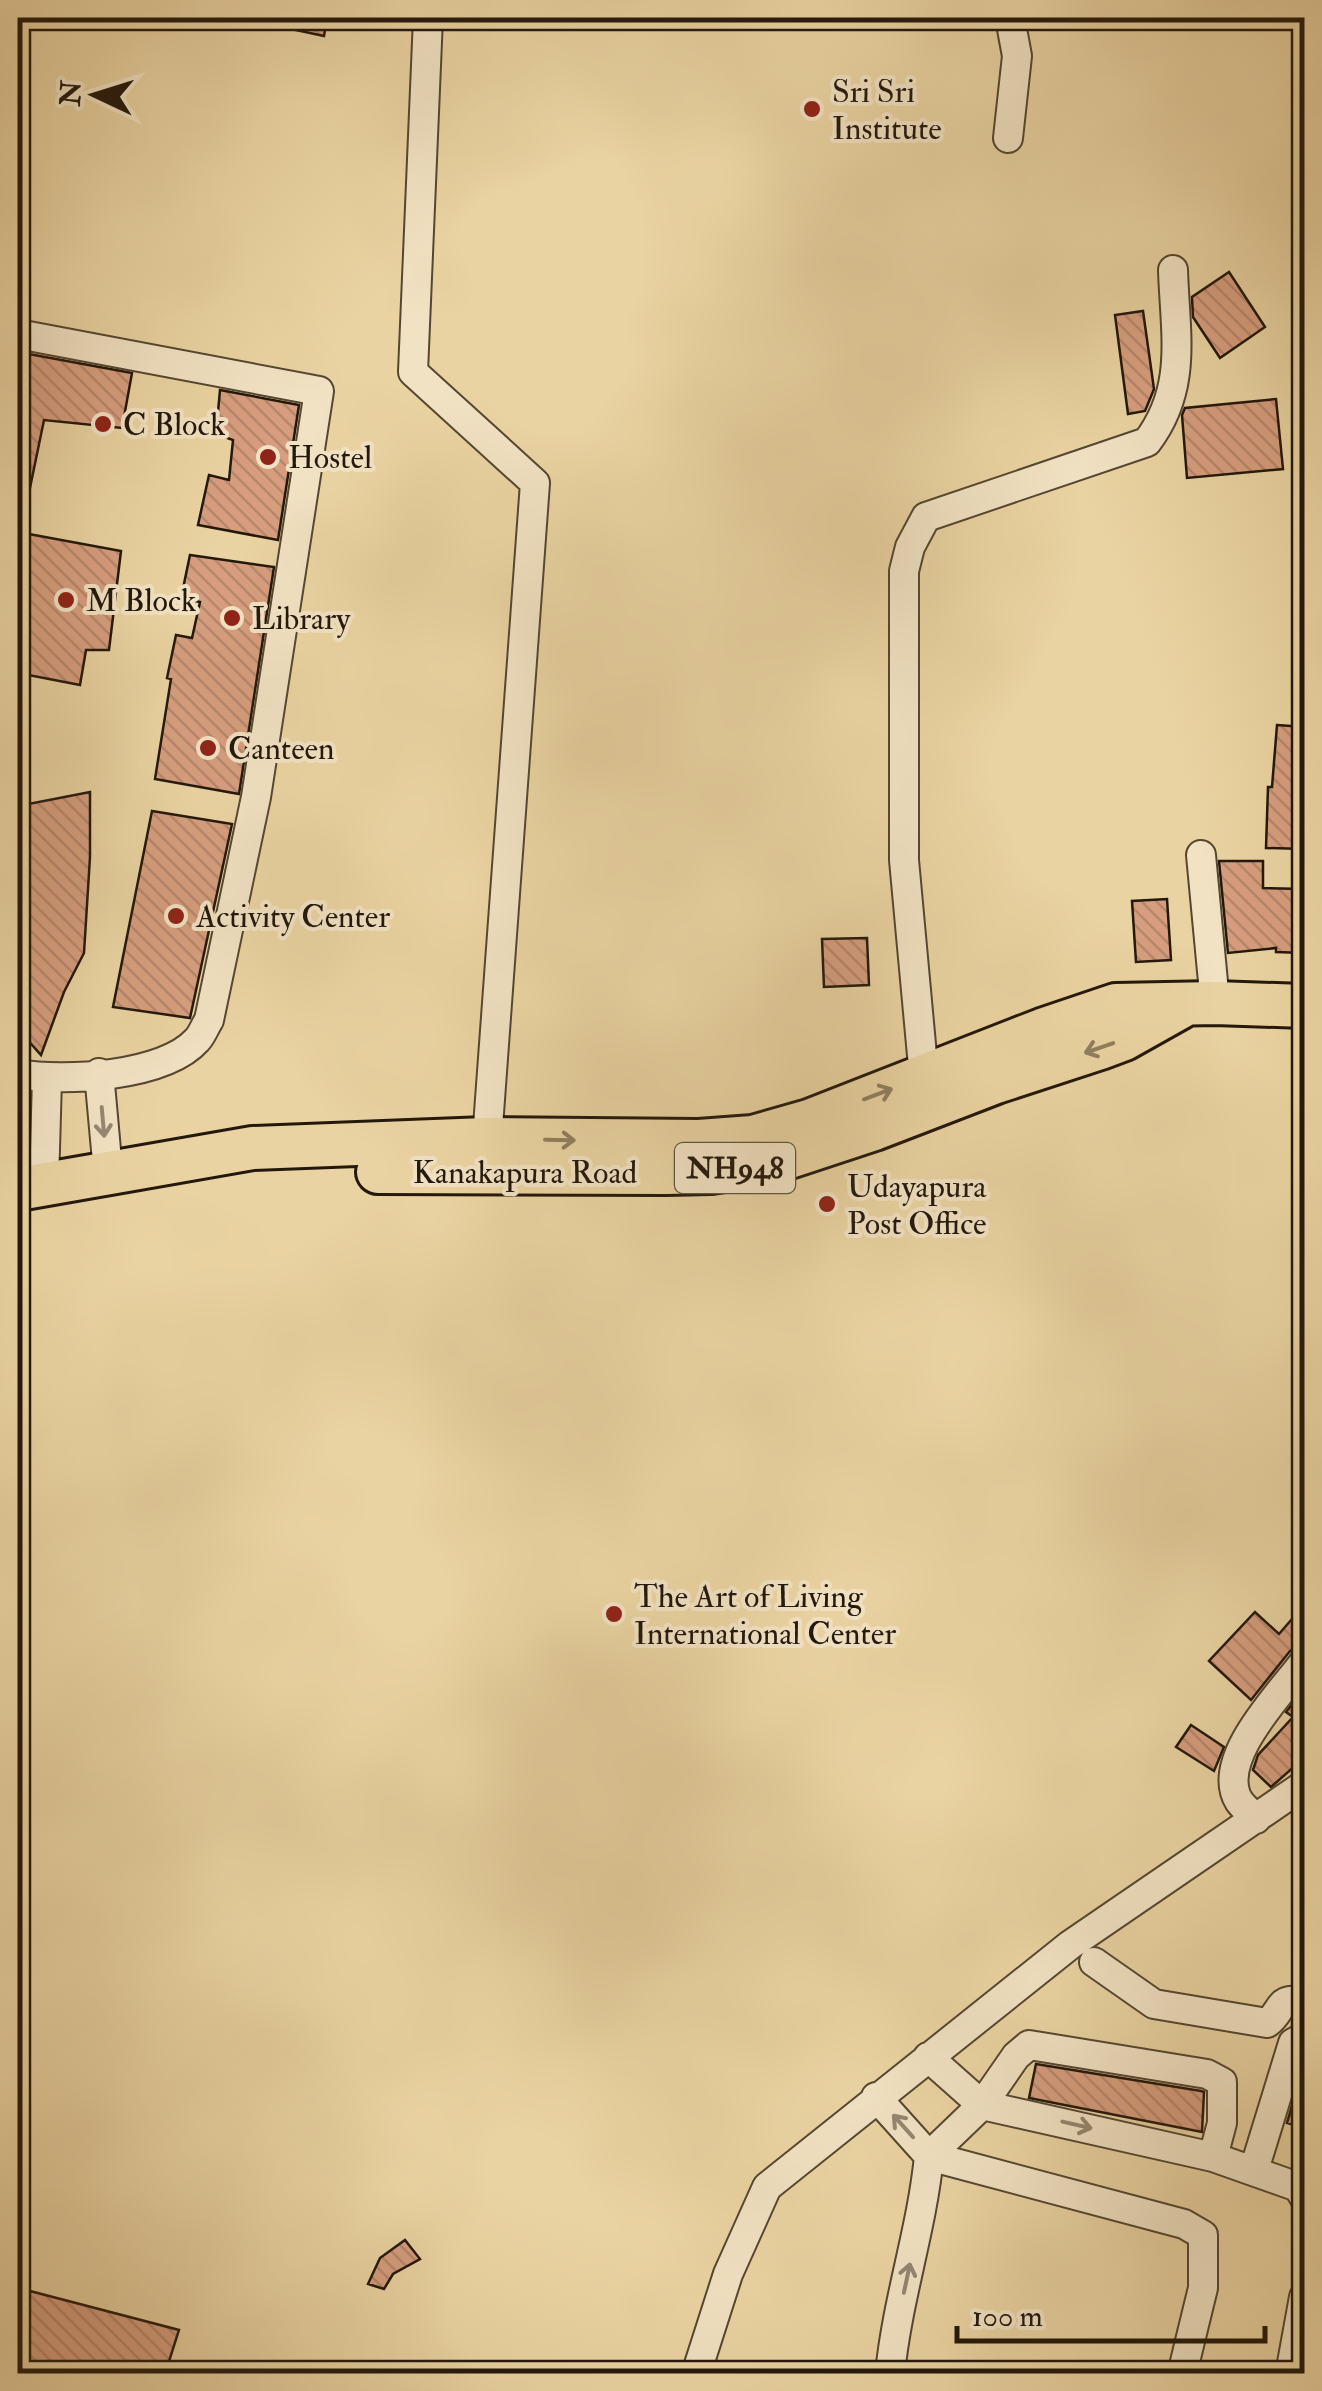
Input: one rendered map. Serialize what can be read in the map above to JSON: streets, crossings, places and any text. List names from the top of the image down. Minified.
{"streets":{"highway":["NH948","Kanakapura Road"]},"places":["Sri Sri Institute","C Block","Hostel","M Block","Library","Canteen","Activity Center","Udayapura Post Office","The Art of Living International Center"],"scale_bar":"100 m","north":"left"}
